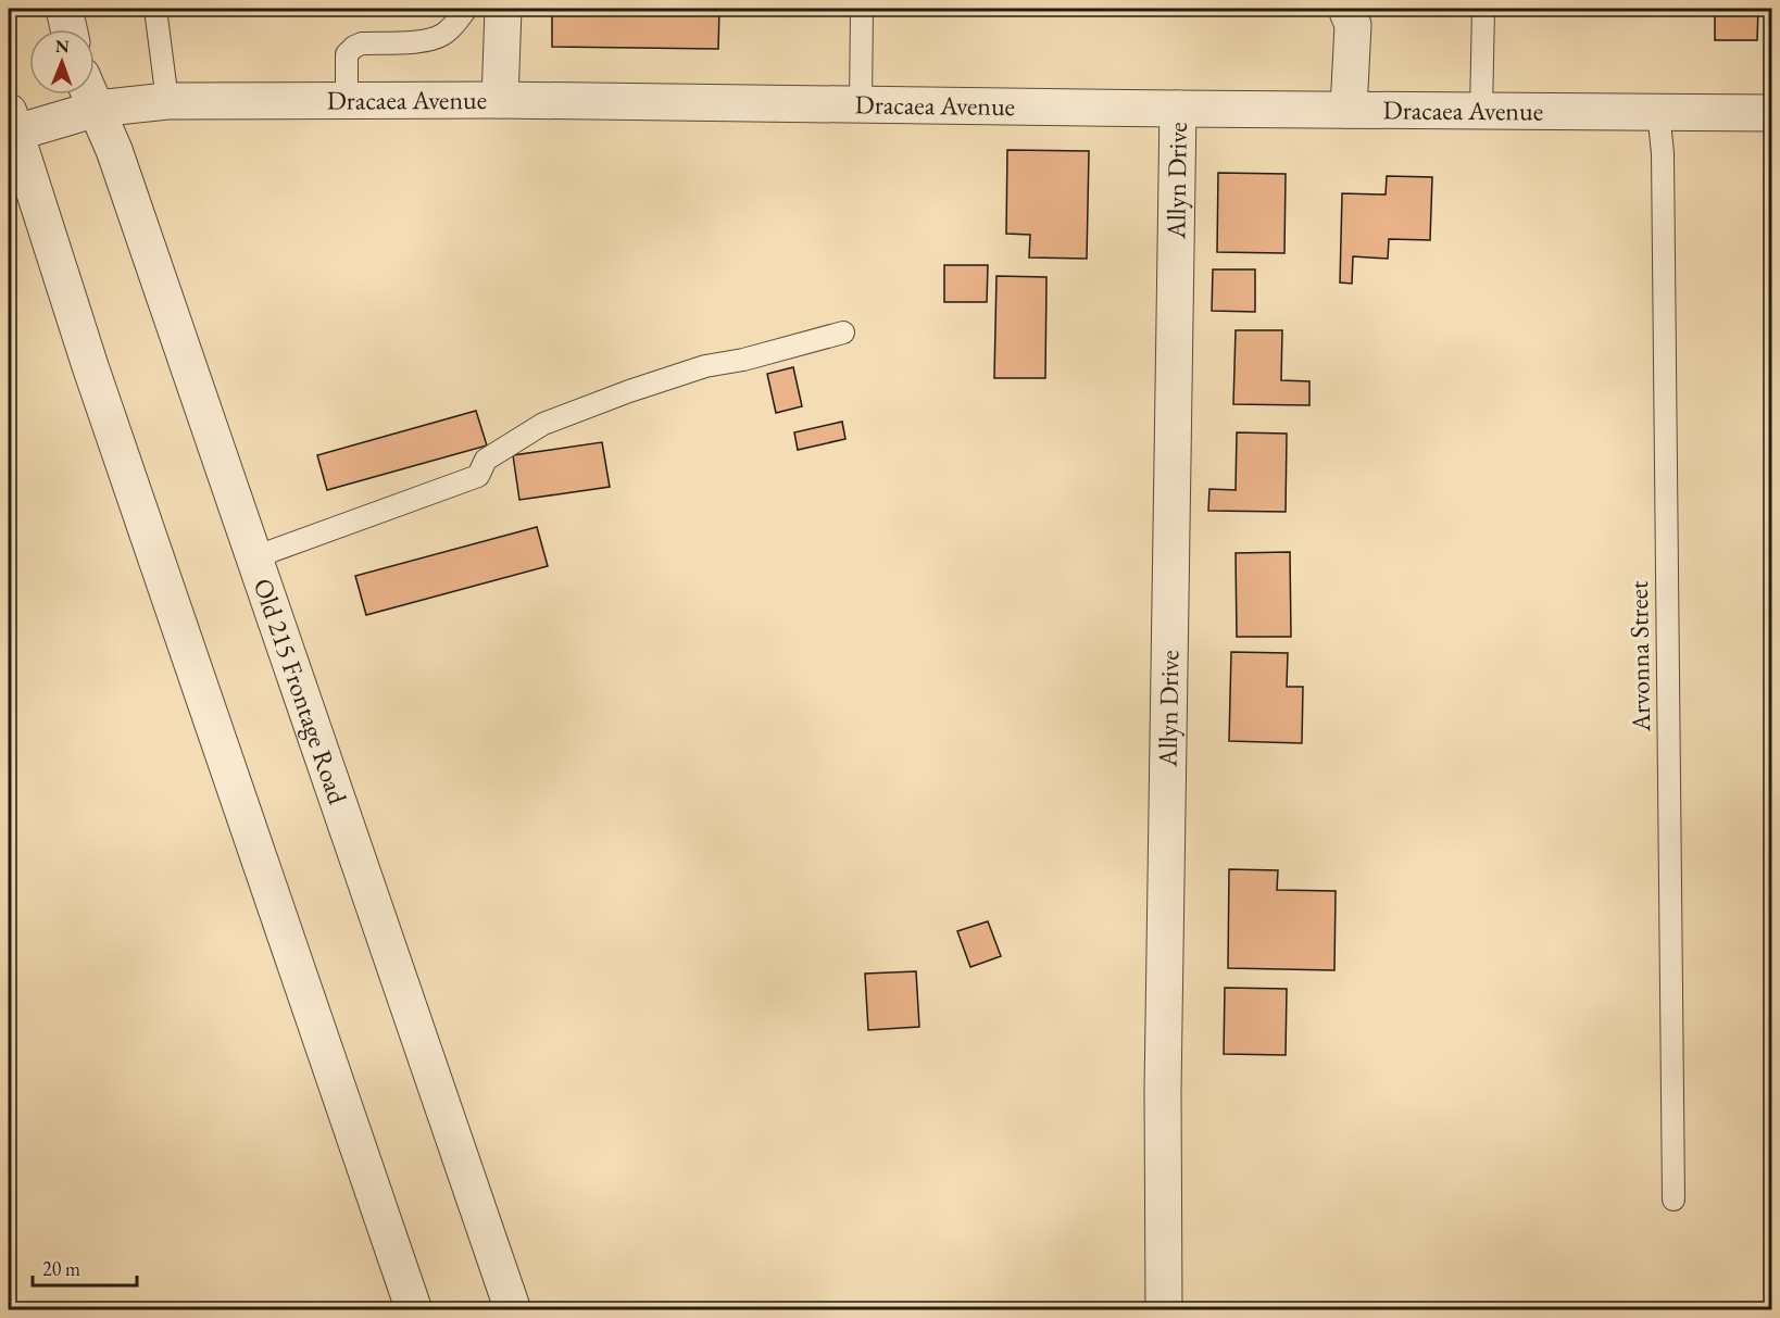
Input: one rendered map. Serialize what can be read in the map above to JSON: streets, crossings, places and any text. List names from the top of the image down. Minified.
{"streets":{"street":["Dracaea Avenue","Allyn Drive","Old 215 Frontage Road"],"lane":["Arvonna Street"]},"crossings":[["Dracaea Avenue","Allyn Drive"],["Dracaea Avenue","Arvonna Street"],["Dracaea Avenue","Old 215 Frontage Road"]],"scale_bar":"20 m","north":"top"}
